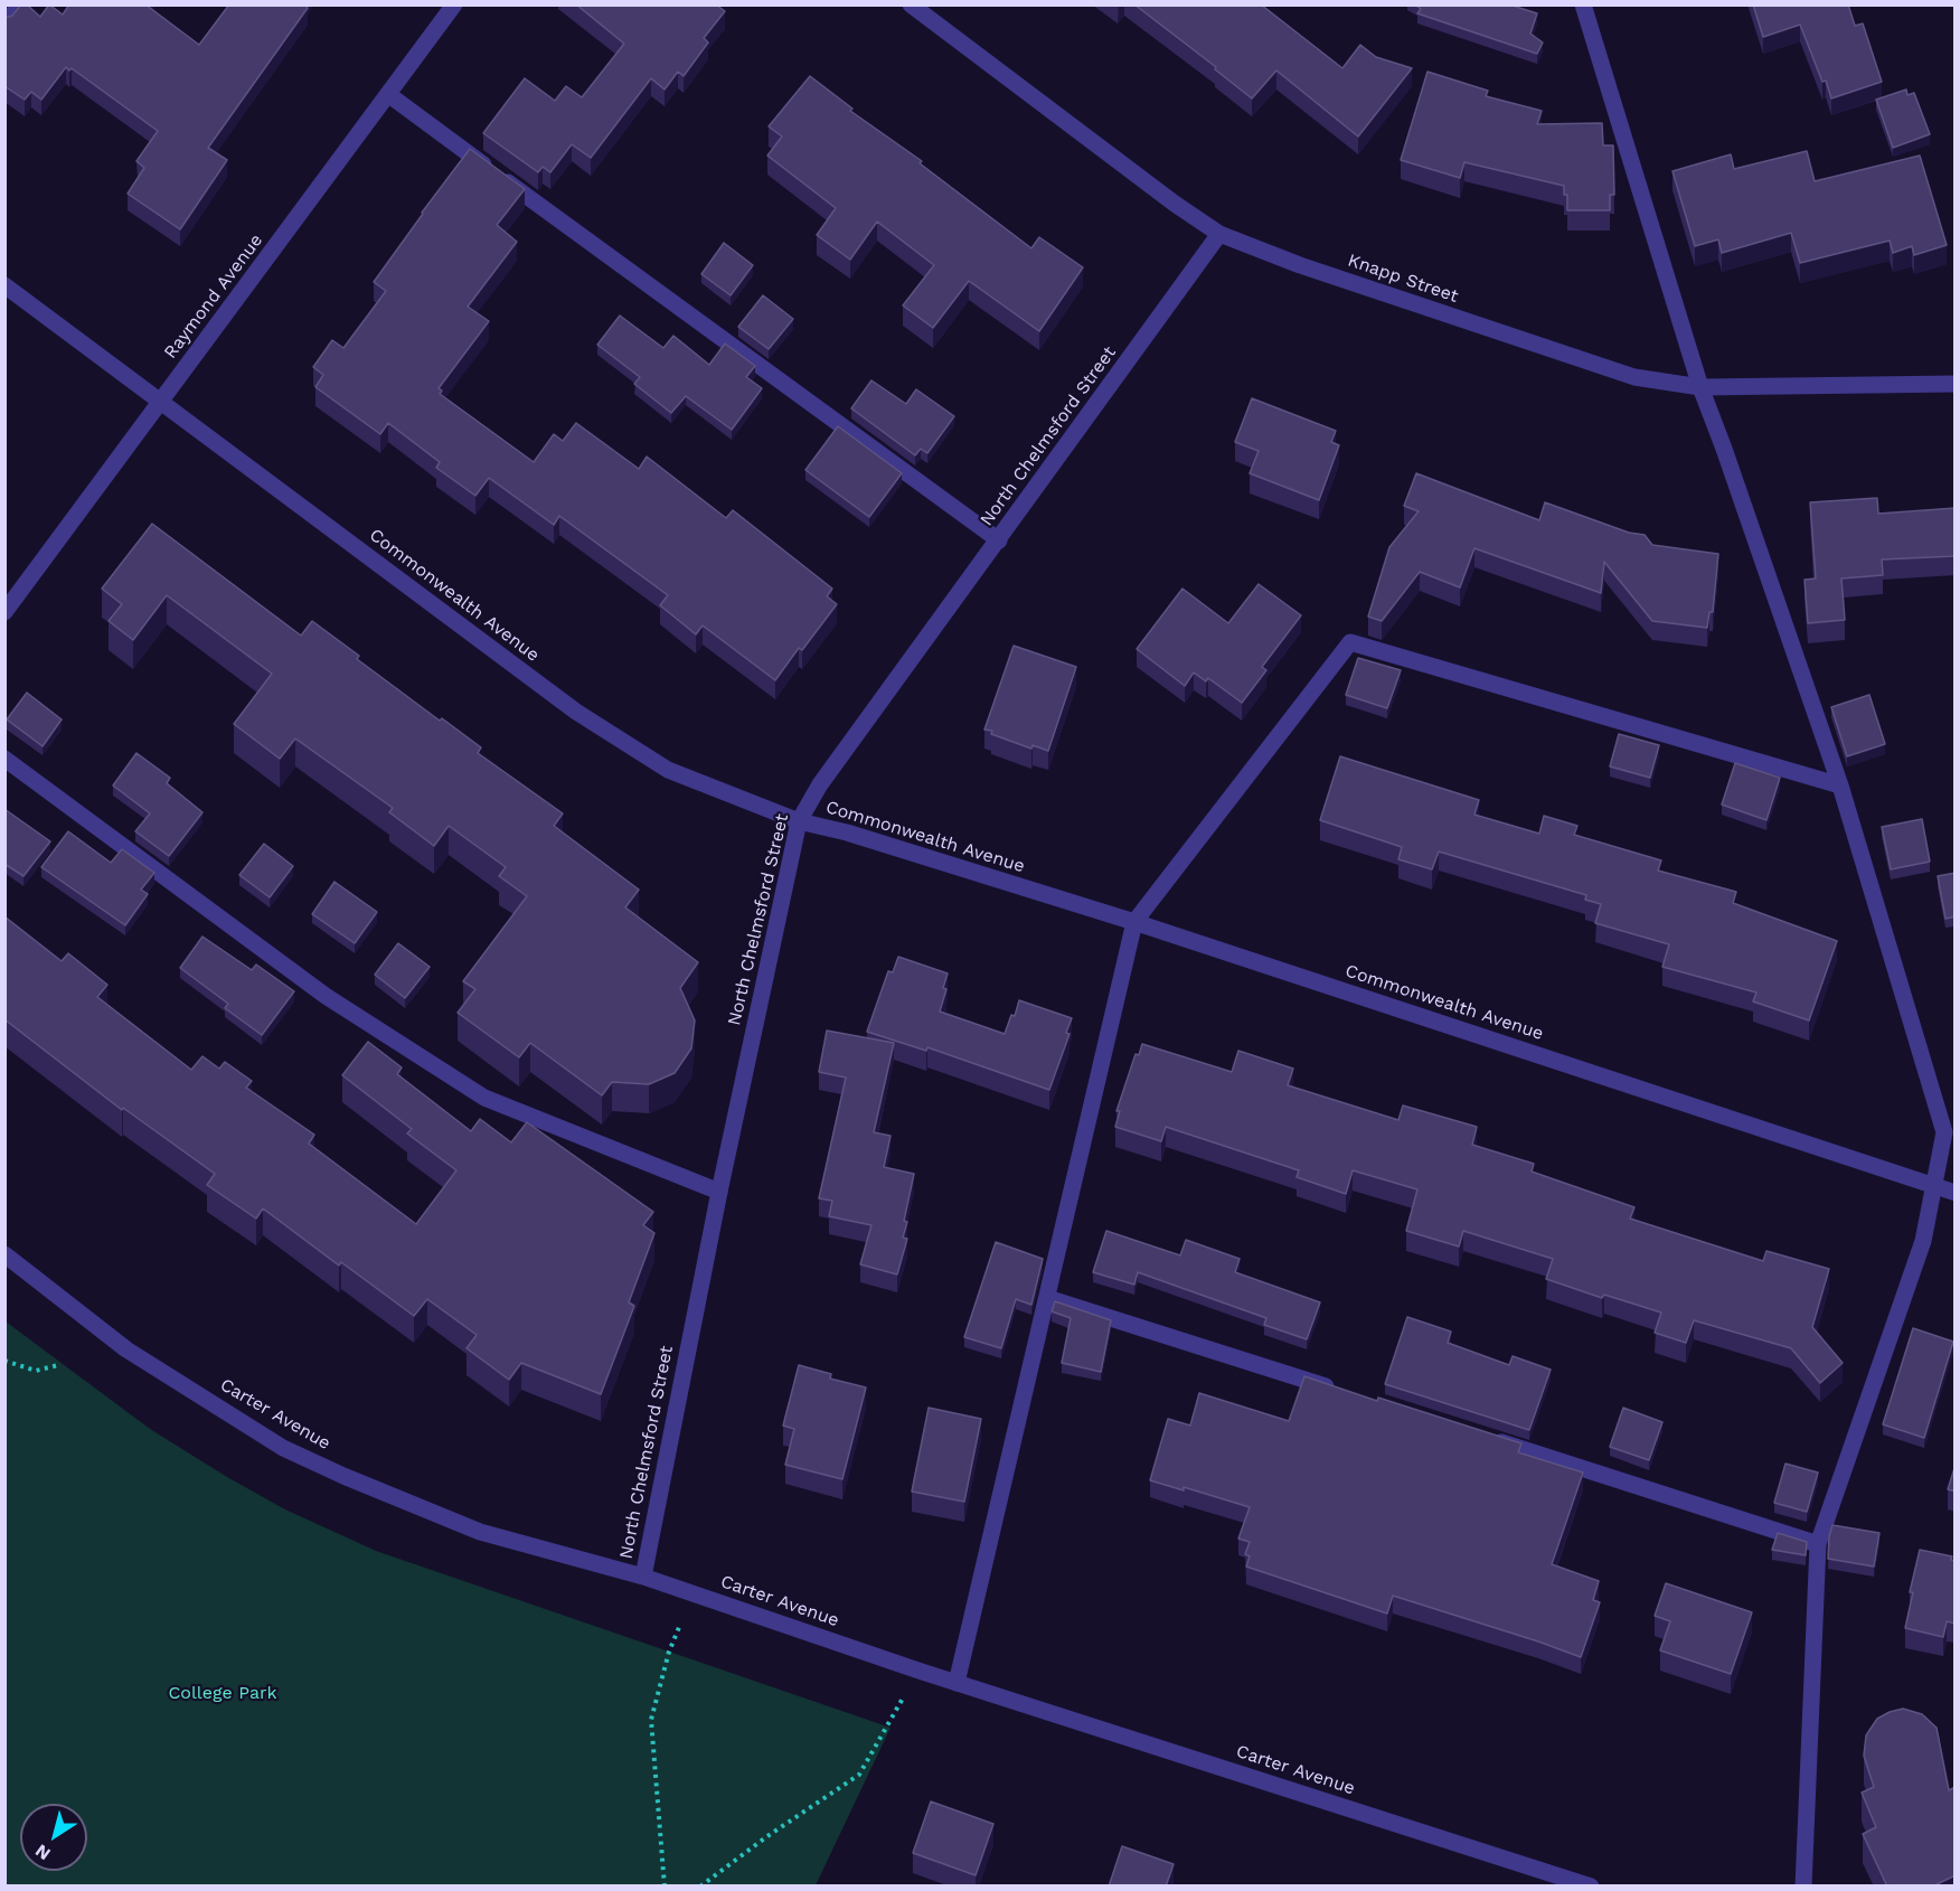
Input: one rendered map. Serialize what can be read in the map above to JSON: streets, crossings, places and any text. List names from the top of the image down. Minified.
{"streets":{"street":["Knapp Street","Raymond Avenue","North Chelmsford Street","Commonwealth Avenue","Carter Avenue"]},"crossings":[["Knapp Street","North Chelmsford Street"],["Raymond Avenue","Commonwealth Avenue"],["North Chelmsford Street","Commonwealth Avenue"],["North Chelmsford Street","Carter Avenue"]],"parks":["College Park"],"north":"bottom left"}
